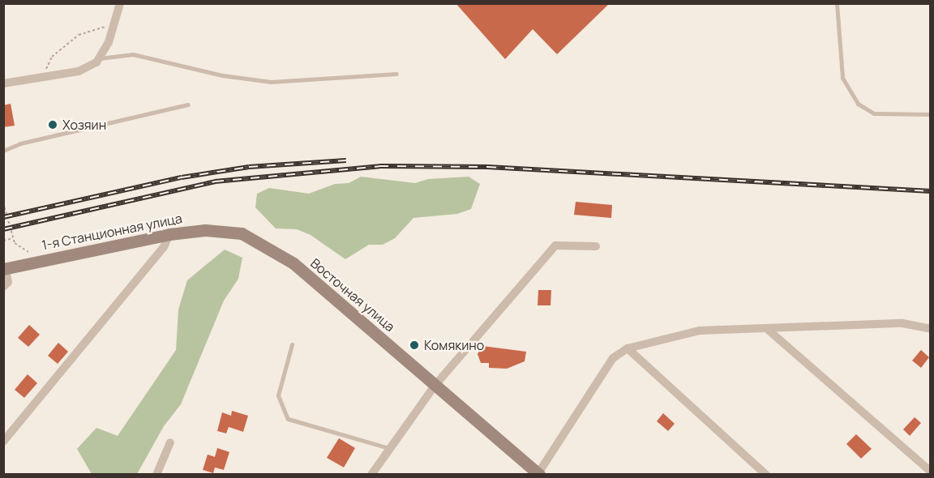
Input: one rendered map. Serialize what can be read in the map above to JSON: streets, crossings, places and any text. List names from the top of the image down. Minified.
{"streets":{"main road":["1-я Станционная улица","Восточная улица"]},"crossings":[["1-я Станционная улица","Восточная улица"]],"places":["Хозяин","Комякино"]}
